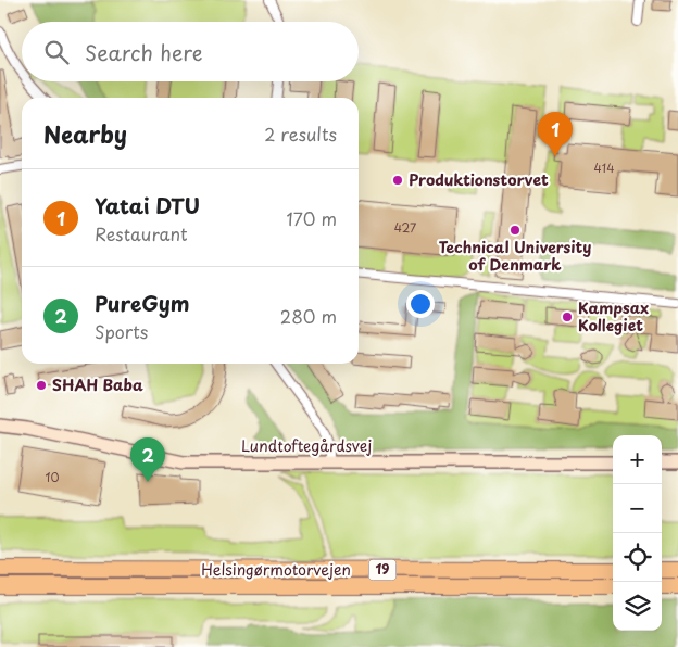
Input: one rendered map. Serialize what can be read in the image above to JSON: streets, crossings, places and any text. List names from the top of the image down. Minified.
{"streets":{"highway":["Helsingørmotorvejen","19"],"street":["Lundtoftegårdsvej"]},"places":["Produktionstorvet","Technical University of Denmark","Kampsax Kollegiet","SHAH Baba"],"house_numbers":["414","427","10"],"page":{"search":"Search here","heading":["Nearby","2 results"],"pins":["1","2"],"list":[{"mark":"1","name":"Yatai DTU","note":"Restaurant","value":"170 m"},{"mark":"2","name":"PureGym","note":"Sports","value":"280 m"}],"map_buttons":["+","−"]}}
